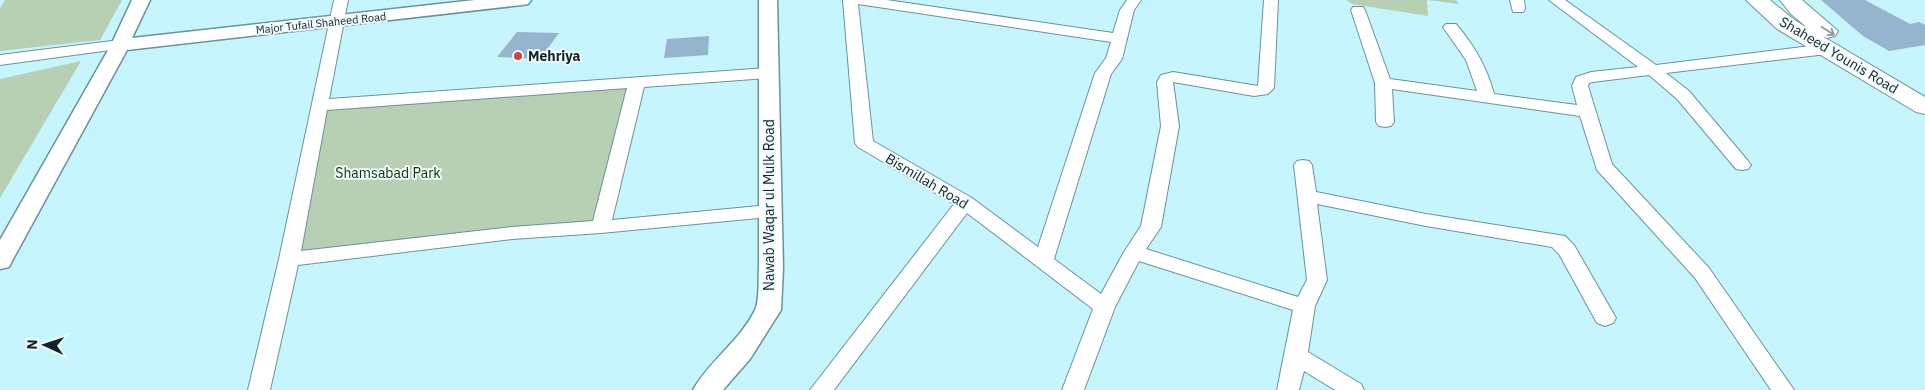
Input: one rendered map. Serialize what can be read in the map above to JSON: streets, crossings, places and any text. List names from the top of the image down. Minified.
{"streets":{"main road":["Shaheed Younis Road"],"street":["Major Tufail Shaheed Road","Bismillah Road","Nawab Waqar ul Mulk Road"]},"parks":["Shamsabad Park"],"places":["Mehriya"],"north":"left"}
